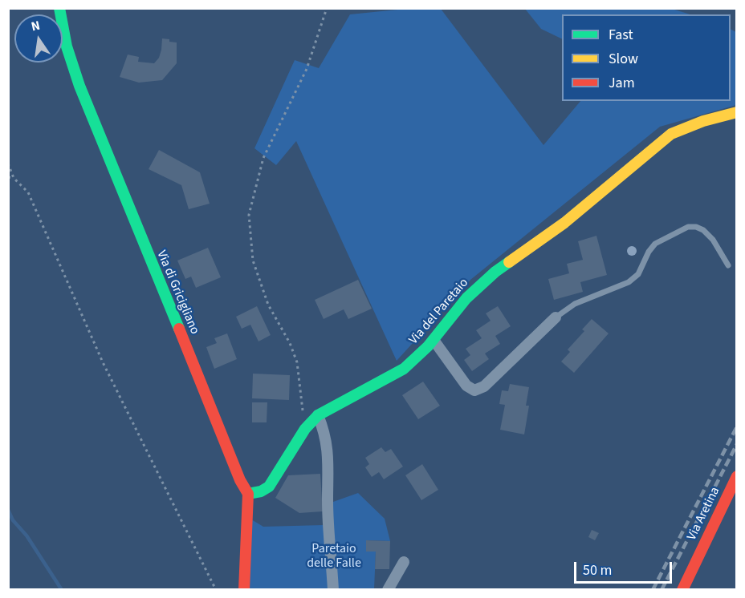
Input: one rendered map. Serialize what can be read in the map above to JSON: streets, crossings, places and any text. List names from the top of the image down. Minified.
{"streets":{"street":["Via di Gricigliano","Via del Paretaio","Via Aretina"]},"crossings":[["Via di Gricigliano","Via del Paretaio"]],"parks":["Paretaio delle Falle"],"legend":["Fast","Slow","Jam"],"scale_bar":"50 m","north":"top"}
